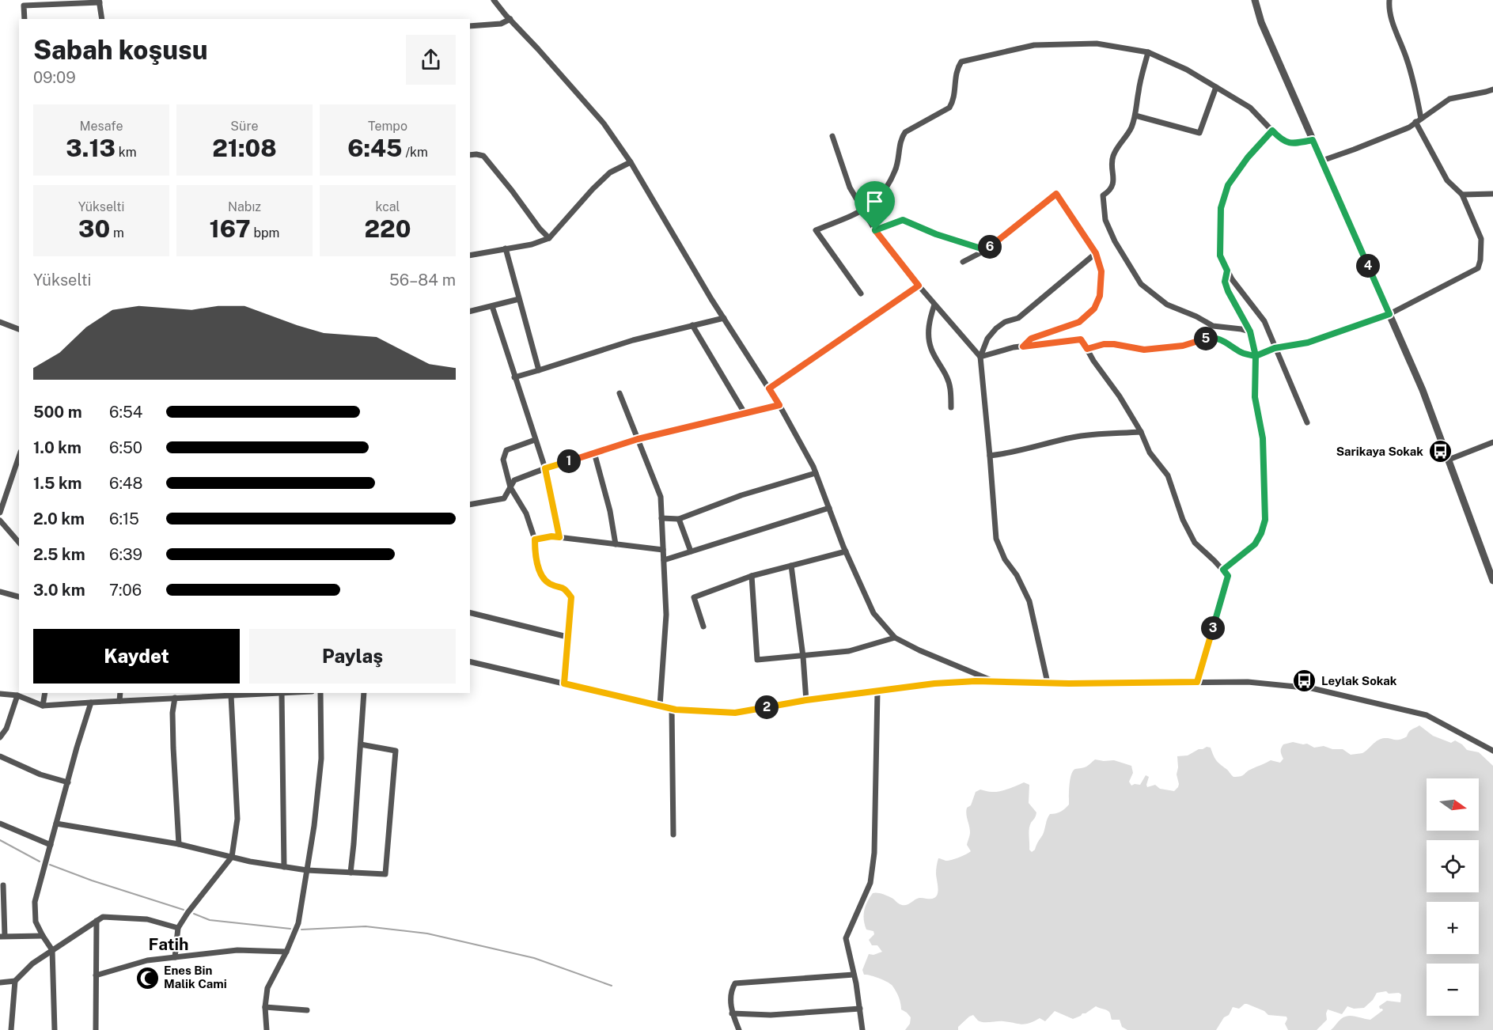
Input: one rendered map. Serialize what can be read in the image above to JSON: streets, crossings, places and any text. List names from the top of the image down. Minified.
{"districts":["Fatih"],"places":{"bus stop":["Sarikaya Sokak","Leylak Sokak"],"mosque":["Enes Bin Malik Cami"]},"north":"right","page":{"heading":["Sabah koşusu","09:09"],"stats":[["Mesafe","3.13 km"],["Süre","21:08"],["Tempo","6:45 /km"],["Yükselti","30 m"],["Nabız","167 bpm"],["kcal","220"]],"pins":["6","4","5","1","3","2"],"chart":["Yükselti","56–84 m"],"list":[{"name":"500 m","note":"6:54"},{"name":"1.0 km","note":"6:50"},{"name":"1.5 km","note":"6:48"},{"name":"2.0 km","note":"6:15"},{"name":"2.5 km","note":"6:39"},{"name":"3.0 km","note":"7:06"}],"buttons":["Kaydet","Paylaş"],"map_buttons":["+","−"]}}
